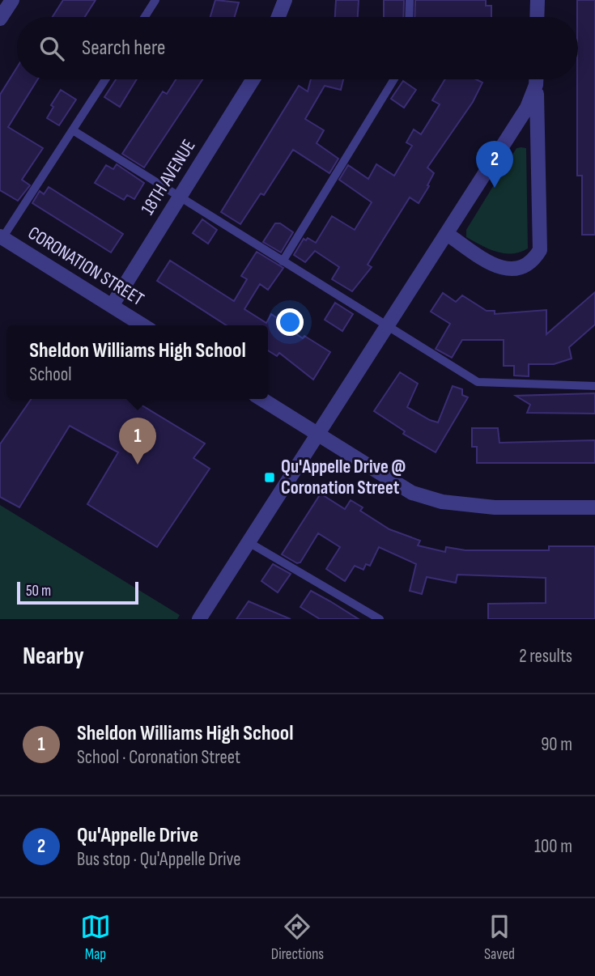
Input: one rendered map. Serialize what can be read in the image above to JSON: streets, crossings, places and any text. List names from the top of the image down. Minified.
{"streets":{"street":["18TH AVENUE","CORONATION STREET"]},"crossings":[["18TH AVENUE","CORONATION STREET"]],"places":{"transit":["Qu'Appelle Drive @ Coronation Street"]},"scale_bar":"50 m","page":{"search":"Search here","pins":["2","1"],"popup":["Sheldon Williams High School","School"],"scale":"50 m","heading":["Nearby","2 results"],"list":[{"mark":"1","name":"Sheldon Williams High School","note":"School · Coronation Street","value":"90 m"},{"mark":"2","name":"Qu'Appelle Drive","note":"Bus stop · Qu'Appelle Drive","value":"100 m"}],"nav":["Map","Directions","Saved"]}}
